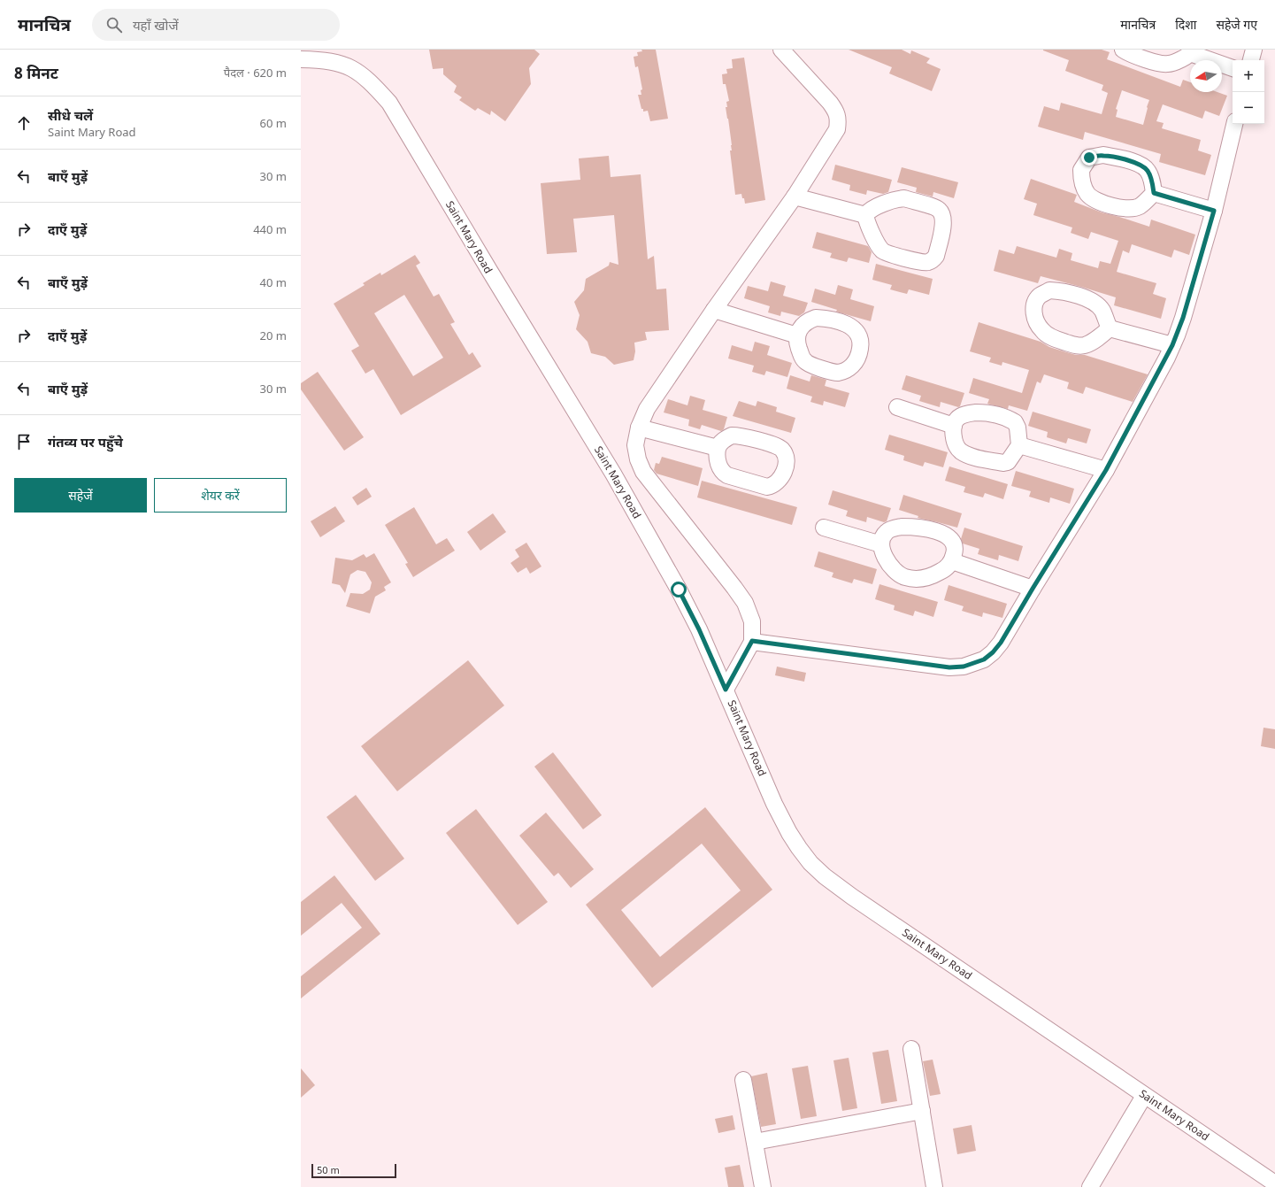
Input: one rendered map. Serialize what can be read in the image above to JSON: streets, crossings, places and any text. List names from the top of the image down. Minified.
{"streets":{"street":["Saint Mary Road"]},"scale_bar":"50 m","north":"left","page":{"header":"मानचित्र","search":"यहाँ खोजें","nav":["मानचित्र","दिशा","सहेजे गए"],"heading":["8 मिनट","पैदल · 620 m"],"map_buttons":["+","−"],"list":[["सीधे चलें","Saint Mary Road","60 m"],["बाएँ मुड़ें","30 m"],["दाएँ मुड़ें","440 m"],["बाएँ मुड़ें","40 m"],["दाएँ मुड़ें","20 m"],["बाएँ मुड़ें","30 m"],"गंतव्य पर पहुँचे"],"buttons":["सहेजें","शेयर करें"],"scale":"50 m"}}
